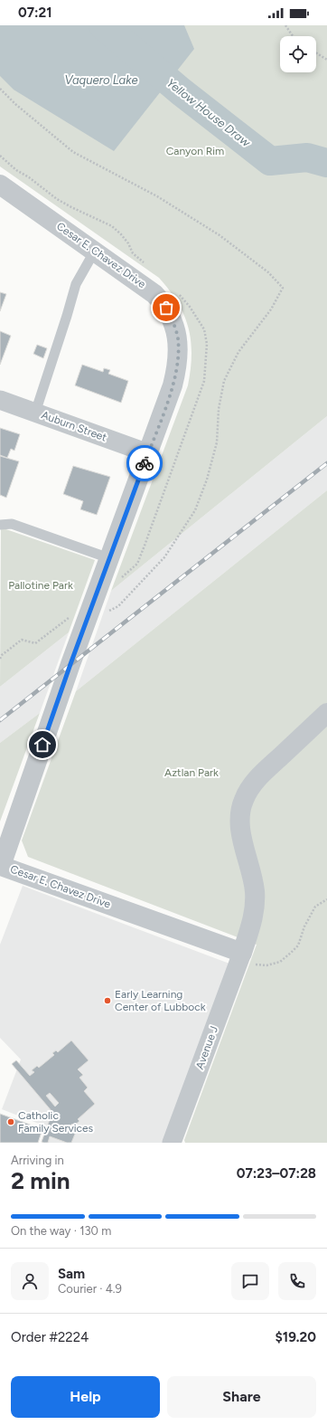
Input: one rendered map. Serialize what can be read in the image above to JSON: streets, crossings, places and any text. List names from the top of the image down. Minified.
{"streets":{"street":["Cesar E. Chavez Drive","Auburn Street","Avenue J"]},"crossings":[["Cesar E. Chavez Drive","Auburn Street"],["Cesar E. Chavez Drive","Avenue J"]],"water":["Vaquero Lake","Yellow House Draw"],"parks":["Canyon Rim","Pallotine Park","Aztlan Park"],"places":["Early Learning Center of Lubbock","Catholic Family Services"],"page":{"status":"07:21","heading":["2 min","Arriving in","07:23–07:28"],"panel":["Sam","Courier · 4.9","Order #2224","$19.20"],"bar":"On the way · 130 m","buttons":["Help","Share"]}}
